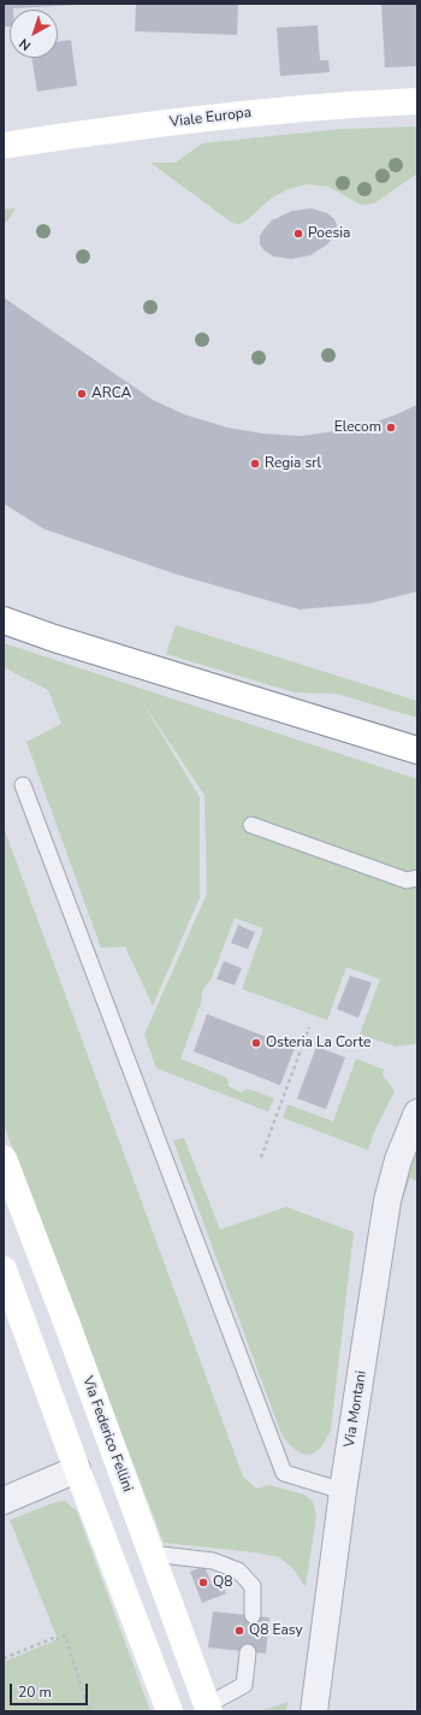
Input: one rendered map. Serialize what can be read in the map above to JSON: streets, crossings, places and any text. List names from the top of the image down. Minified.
{"streets":{"main road":["Viale Europa","Via Federico Fellini"],"street":["Via Montani"]},"places":["Poesia","ARCA","Elecom","Regia srl","Osteria La Corte","Q8","Q8 Easy"],"scale_bar":"20 m","north":"bottom left"}
